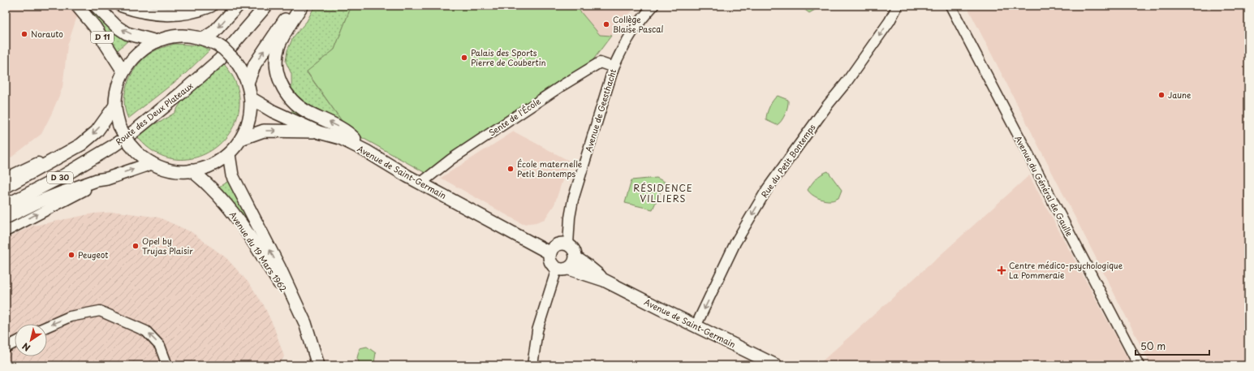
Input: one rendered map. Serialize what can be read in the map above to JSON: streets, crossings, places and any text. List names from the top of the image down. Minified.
{"streets":{"main road":["D 11","Route des Deux Plateaux","Avenue de Saint-Germain","D 30","Avenue du 19 Mars 1962"],"street":["Avenue de Geesthacht","Sente de l'École","Rue du Petit Bontemps","Avenue du Général de Gaulle"]},"crossings":[["Avenue de Geesthacht","Sente de l'École"],["Avenue de Geesthacht","Avenue de Saint-Germain"],["Sente de l'École","Avenue de Saint-Germain"],["Rue du Petit Bontemps","Avenue de Saint-Germain"]],"one_way":["Rue du Petit Bontemps"],"districts":["RÉSIDENCE VILLIERS"],"places":{"other":["Collège Blaise Pascal","Norauto","Palais des Sports Pierre de Coubertin","Jaune","École maternelle Petit Bontemps","Opel by Trujas Plaisir","Peugeot"],"health":["Centre médico-psychologique La Pommeraie"]},"scale_bar":"50 m","north":"bottom left"}
